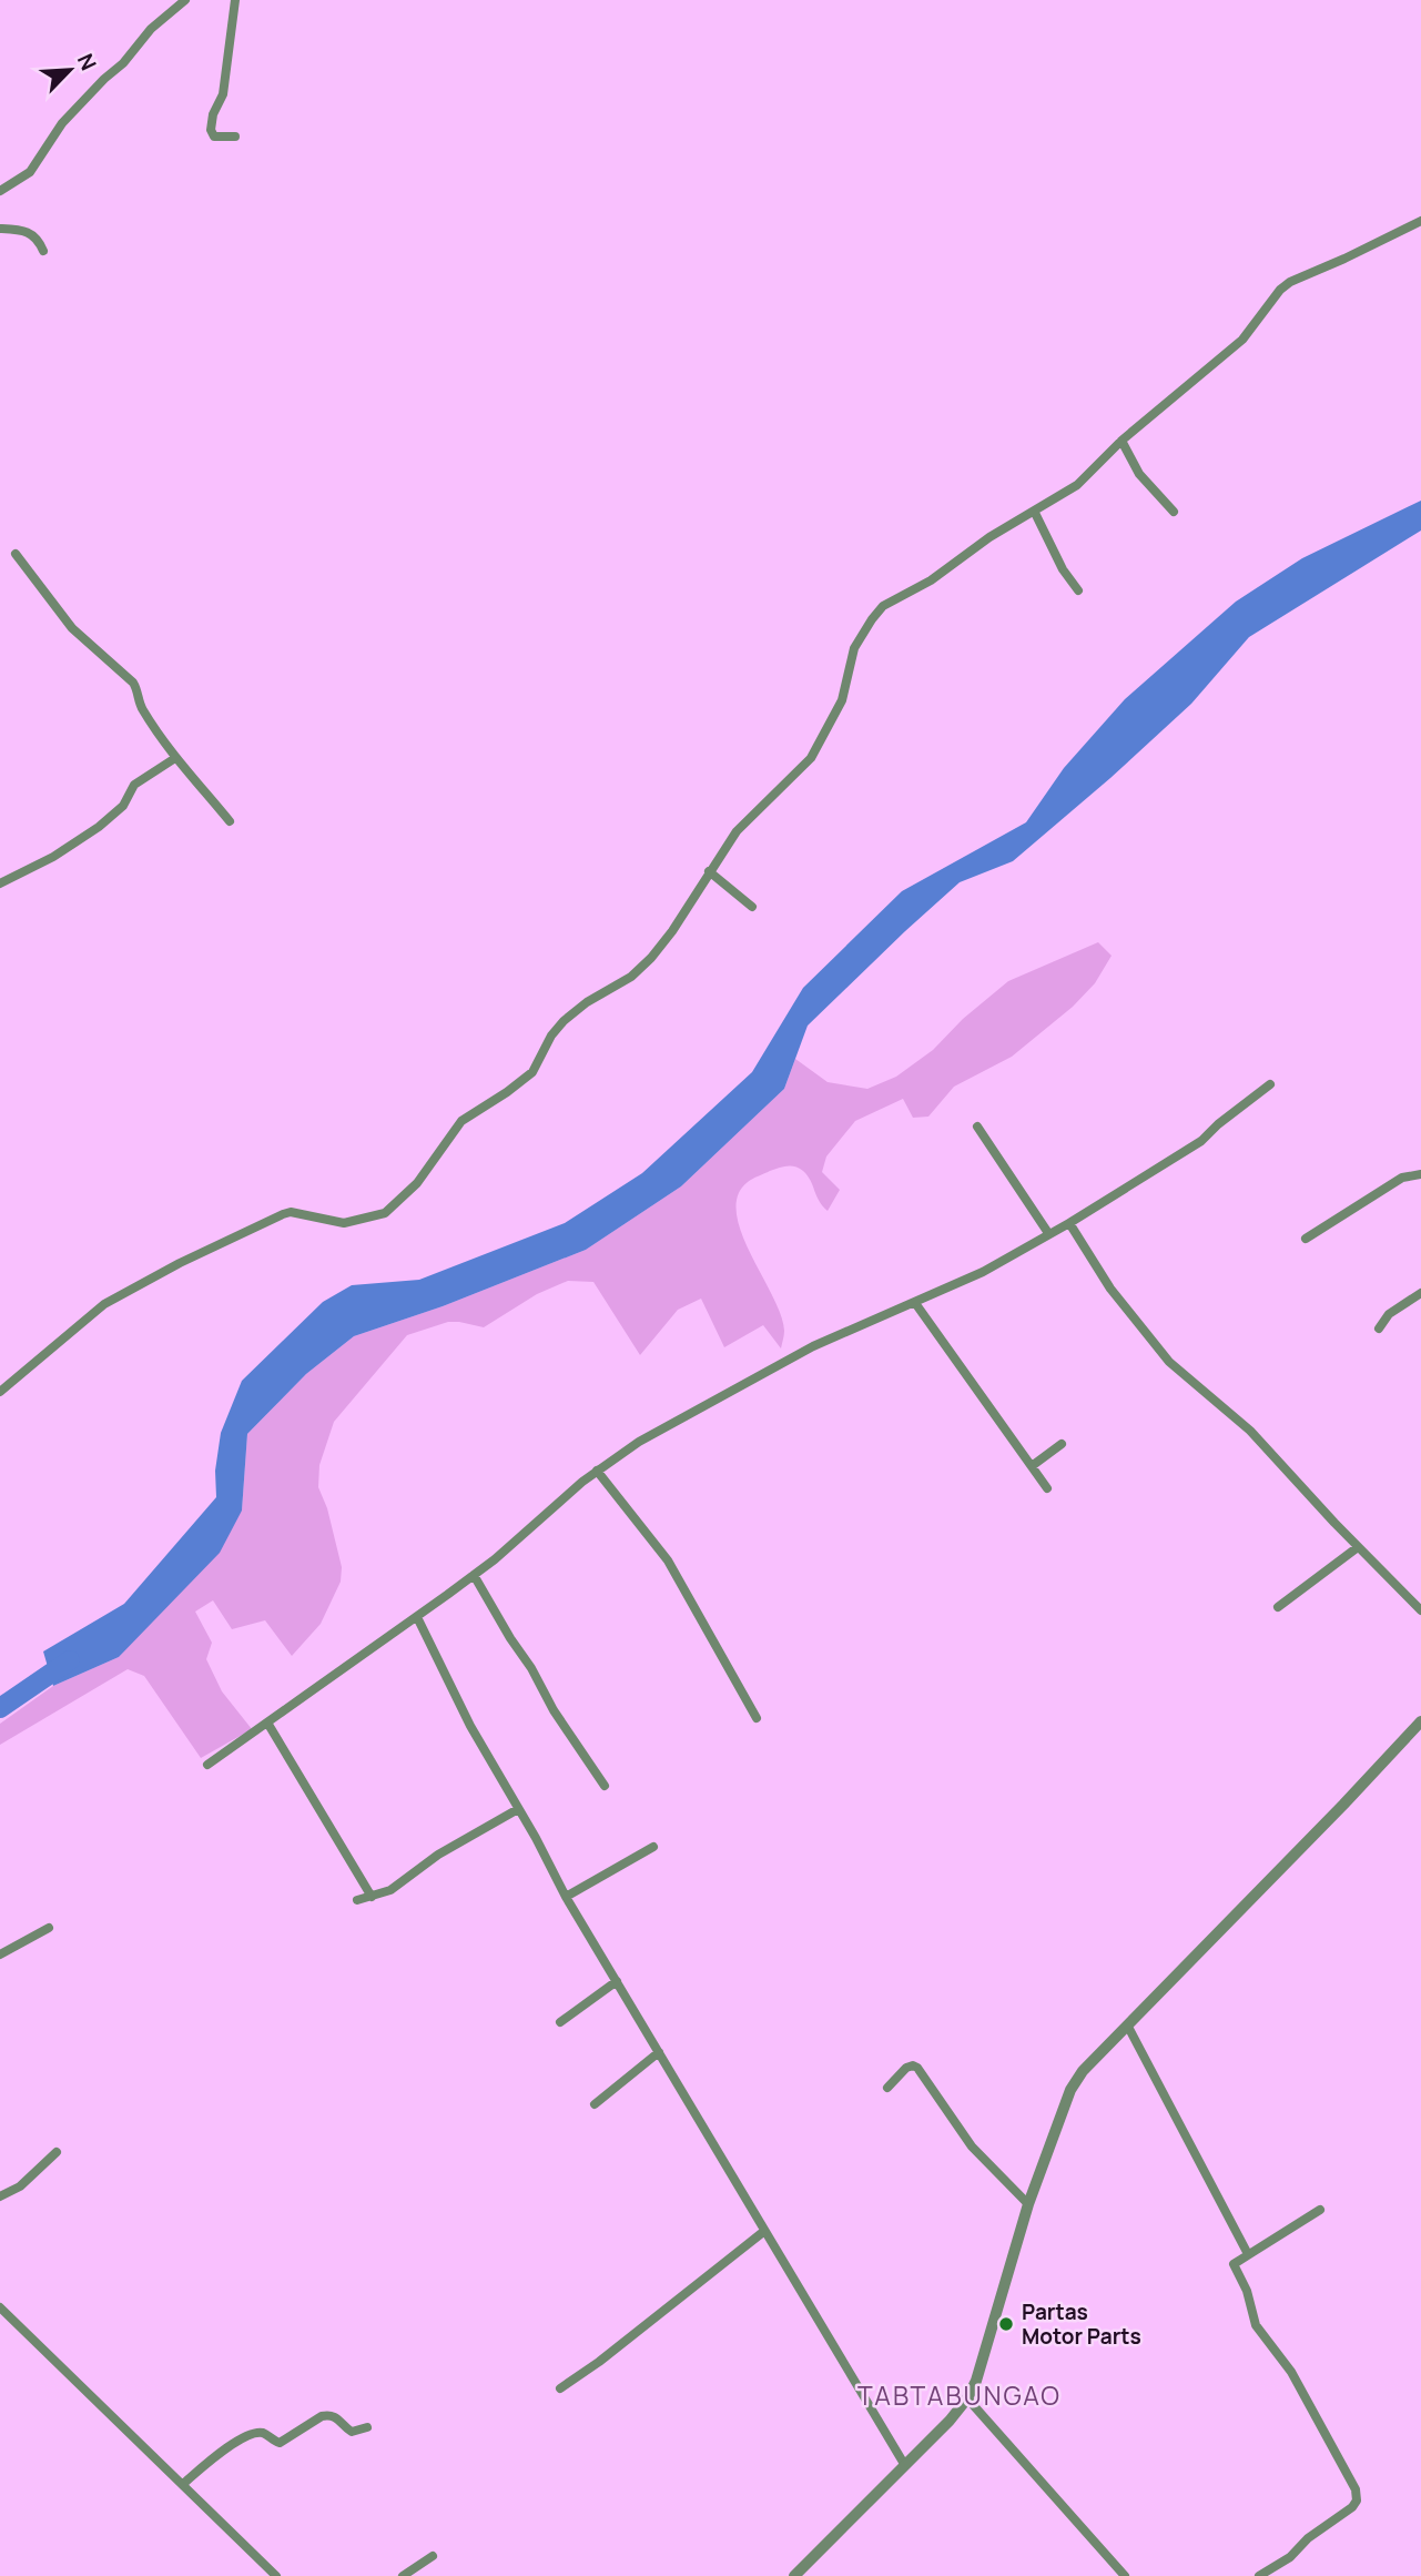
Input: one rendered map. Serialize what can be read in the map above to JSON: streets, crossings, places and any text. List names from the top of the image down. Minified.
{"districts":["TABTABUNGAO"],"places":["Partas Motor Parts"],"north":"top right"}
